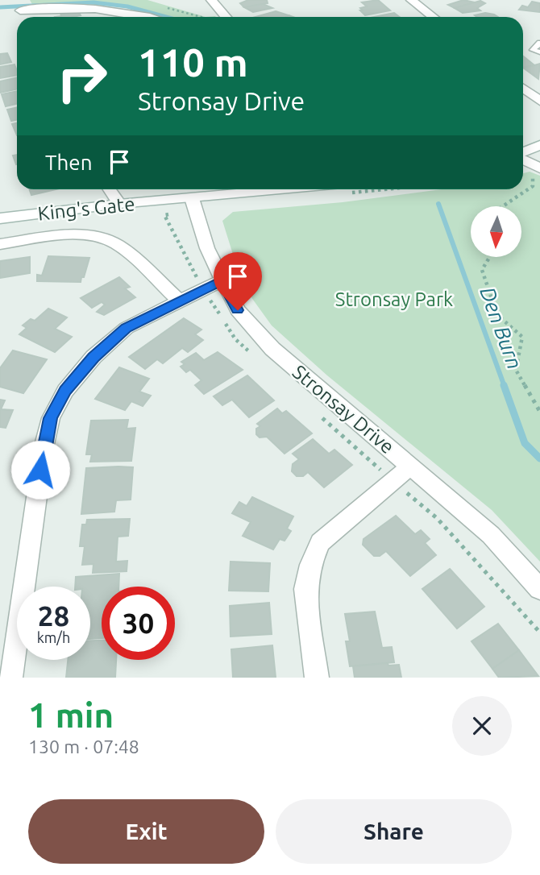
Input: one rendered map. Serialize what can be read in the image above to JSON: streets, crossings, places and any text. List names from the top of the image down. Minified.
{"streets":{"street":["King's Gate","Stronsay Drive"]},"crossings":[["King's Gate","Stronsay Drive"]],"water":["Den Burn"],"parks":["Stronsay Park"],"north":"bottom","page":{"turn":["110 m","Stronsay Drive"],"then":"Then","speed":"28 km/h","limit":"30","heading":["1 min","130 m · 07:48"],"buttons":["Exit","Share"]}}
